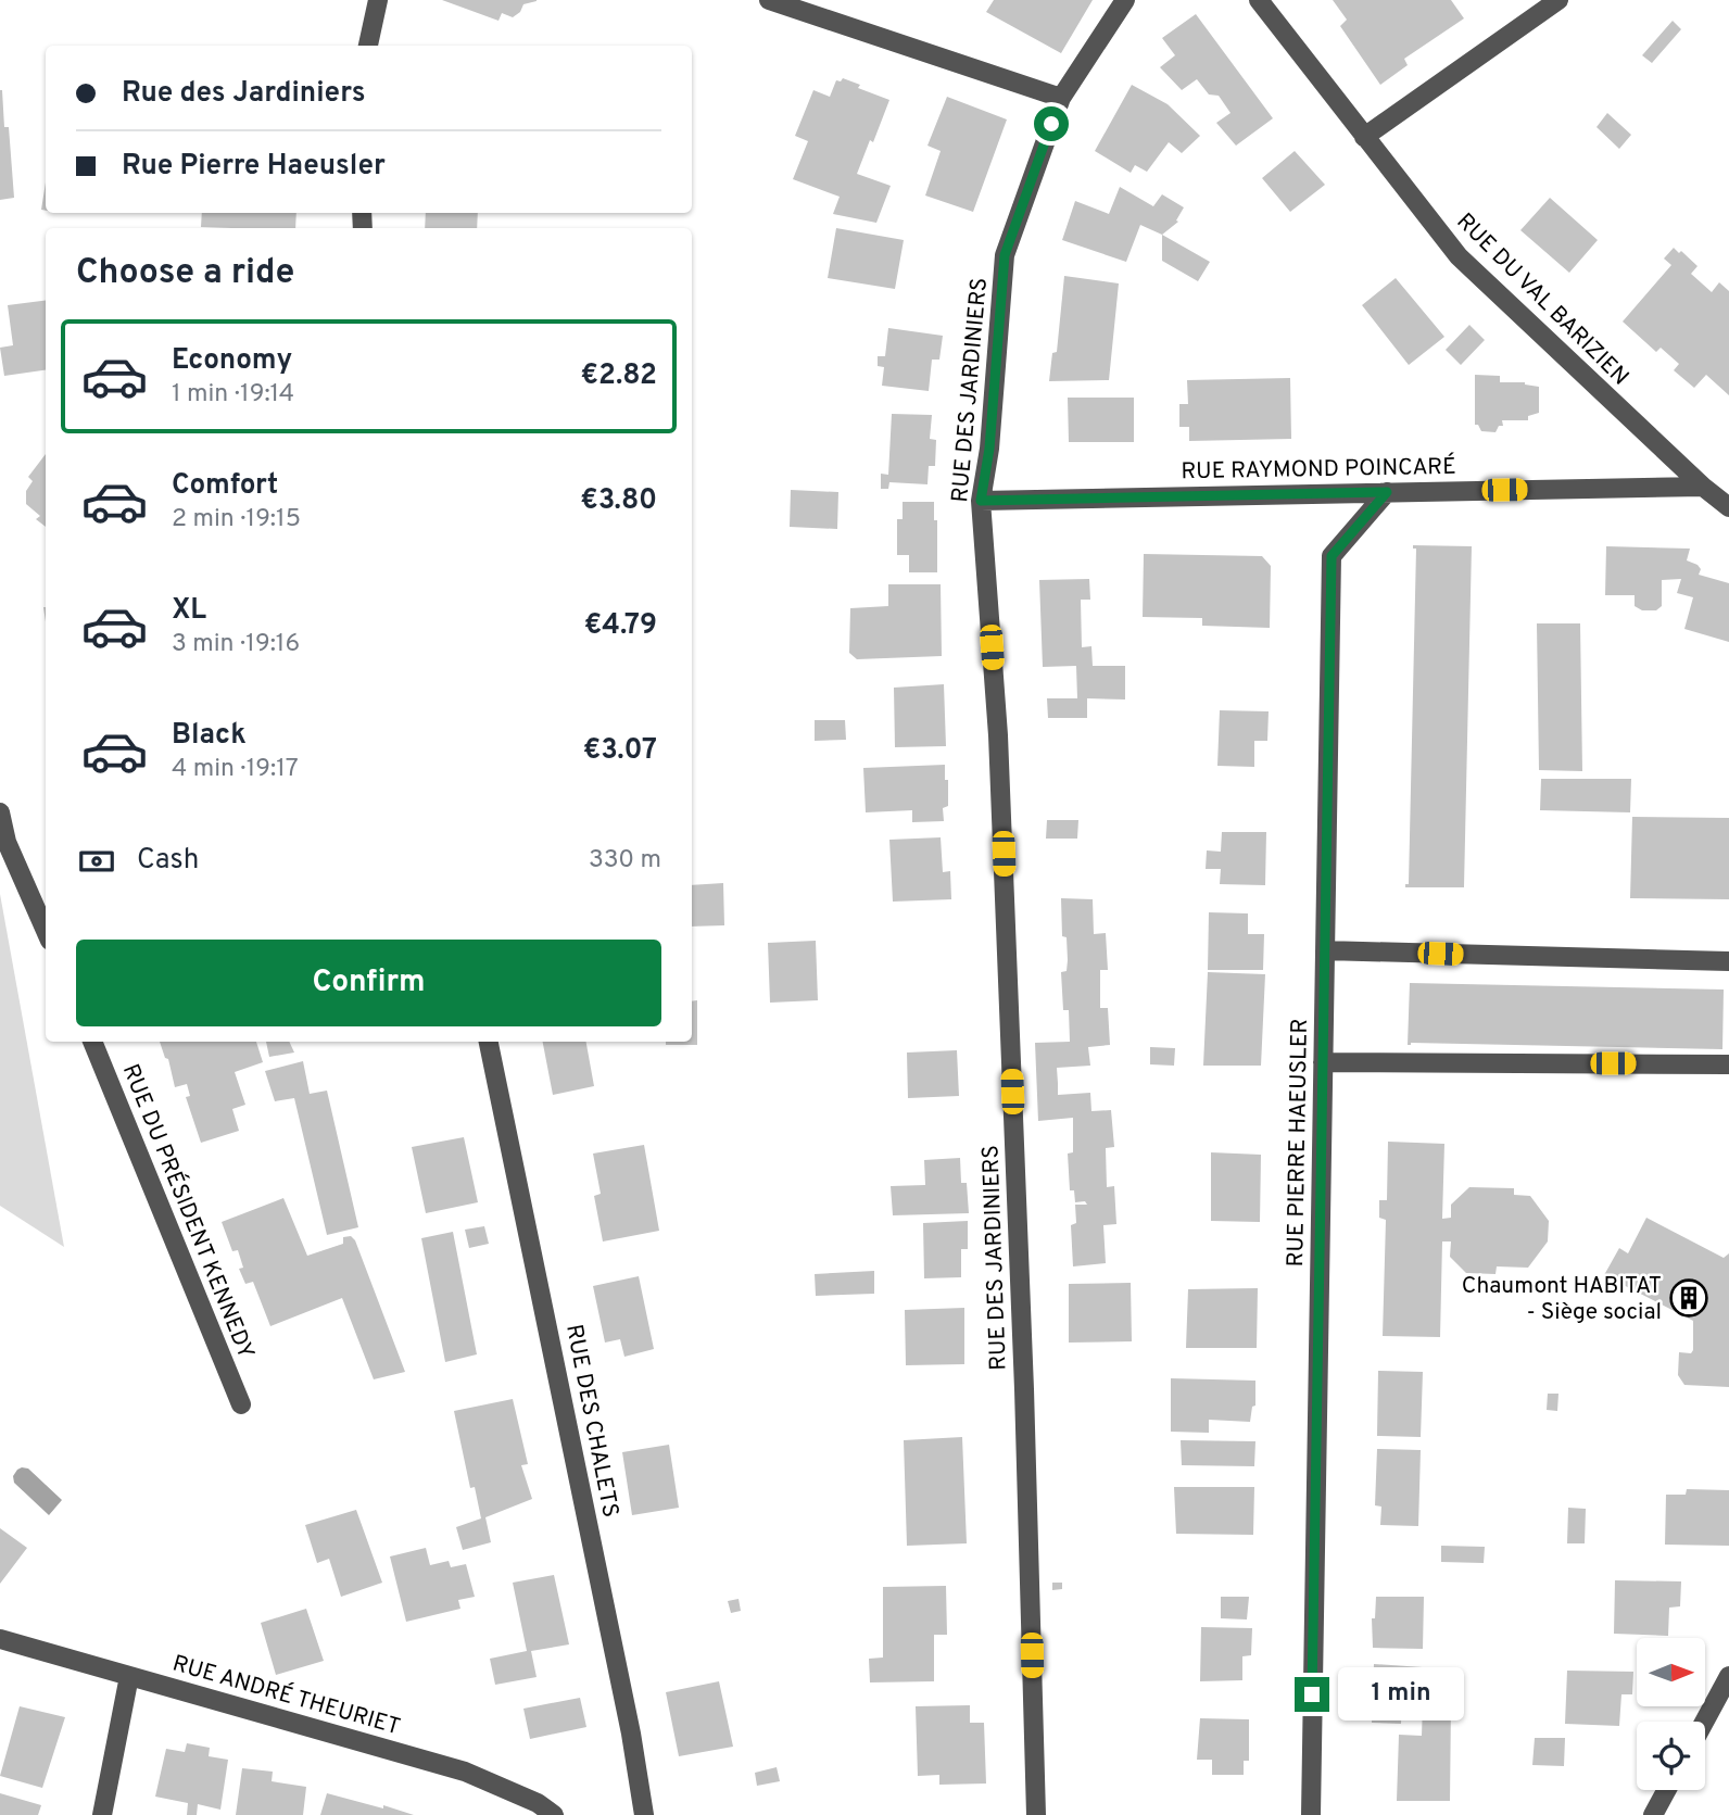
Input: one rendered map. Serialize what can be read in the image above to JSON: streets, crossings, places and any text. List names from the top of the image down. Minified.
{"streets":{"street":["RUE DU VAL BARIZIEN","RUE DES JARDINIERS","RUE RAYMOND POINCARÉ","RUE PIERRE HAEUSLER","RUE DU PRÉSIDENT KENNEDY","RUE DES CHALETS","RUE ANDRÉ THEURIET"]},"crossings":[["RUE DU VAL BARIZIEN","RUE RAYMOND POINCARÉ"],["RUE DES JARDINIERS","RUE RAYMOND POINCARÉ"],["RUE RAYMOND POINCARÉ","RUE PIERRE HAEUSLER"]],"places":{"building":["Chaumont HABITAT - Siège social"]},"north":"right","page":{"banner":["Rue des Jardiniers","Rue Pierre Haeusler"],"heading":"Choose a ride","list":[{"name":"Economy","note":"1 min · 19:14","value":"€2.82"},{"name":"Comfort","note":"2 min · 19:15","value":"€3.80"},{"name":"XL","note":"3 min · 19:16","value":"€4.79"},{"name":"Black","note":"4 min · 19:17","value":"€3.07"}],"pay":["Cash","330 m"],"buttons":"Confirm","bubble":"1 min"}}
